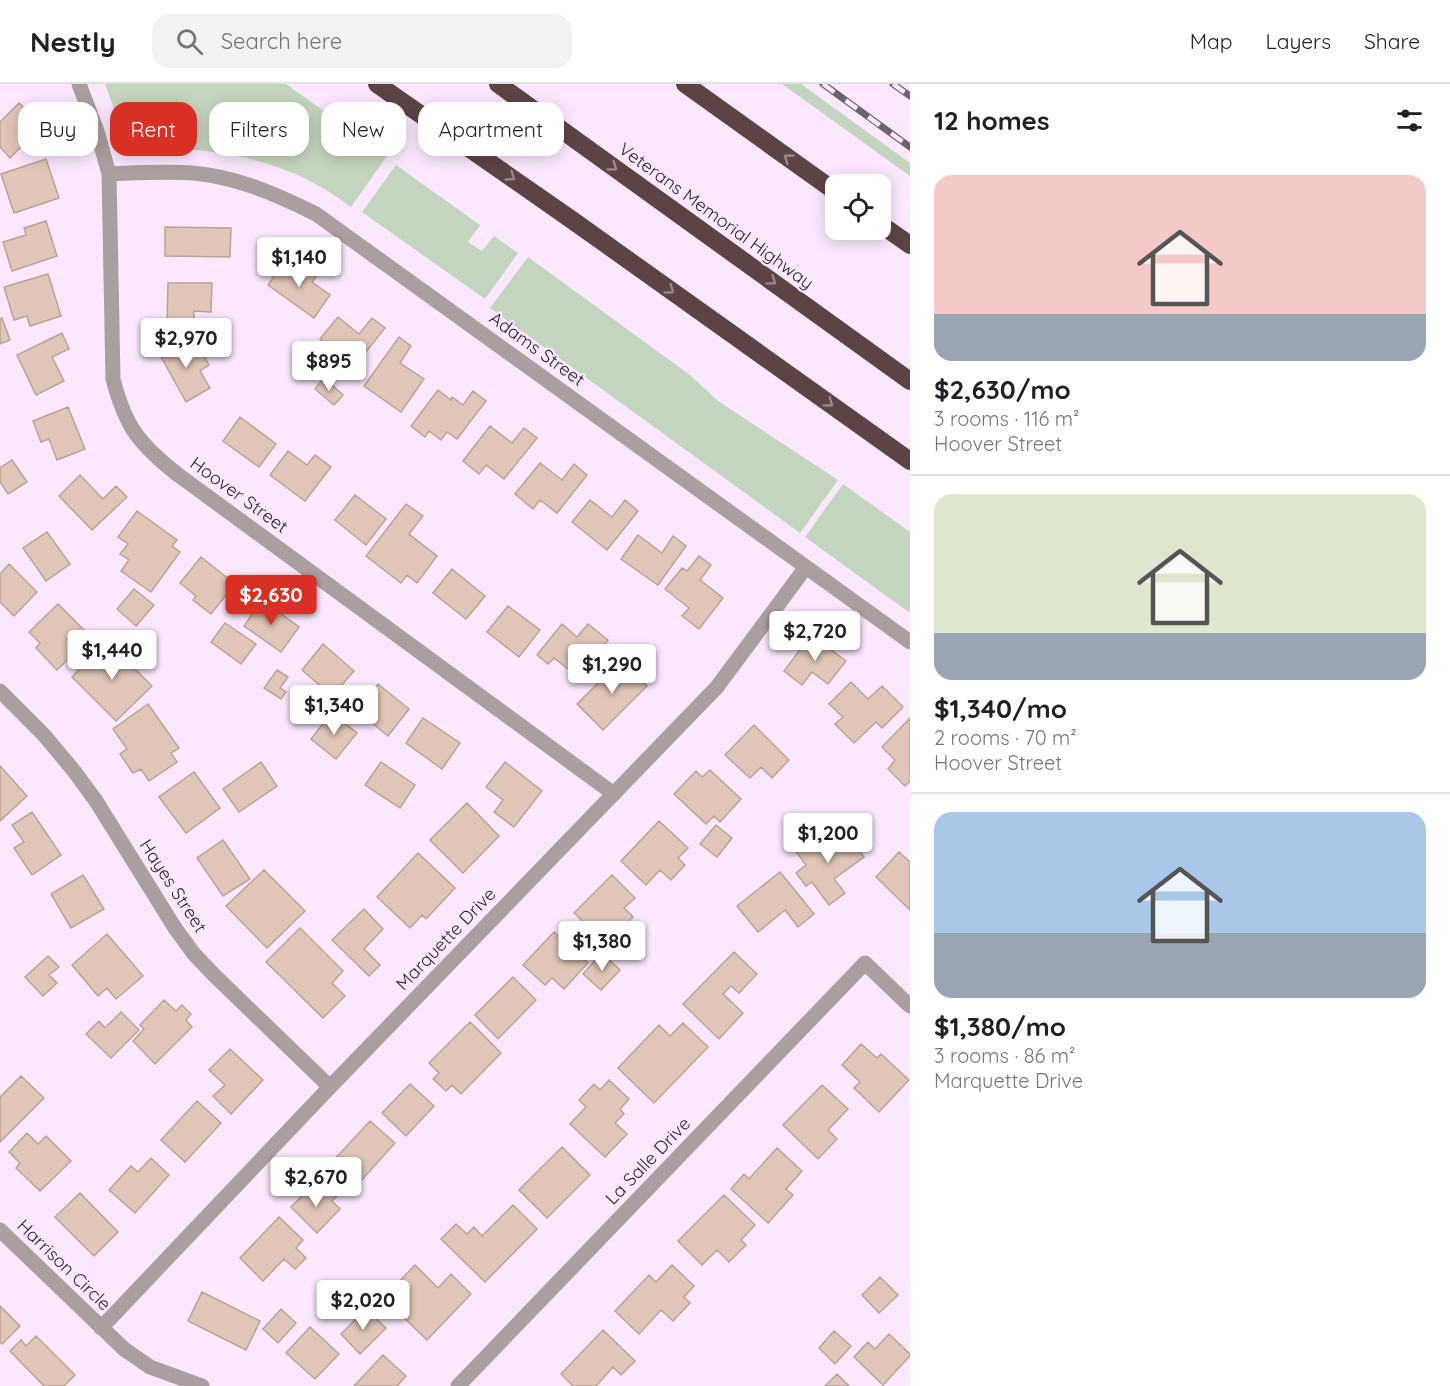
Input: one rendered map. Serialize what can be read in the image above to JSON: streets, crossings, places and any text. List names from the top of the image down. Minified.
{"streets":{"highway":["Veterans Memorial Highway"],"street":["Adams Street","Hoover Street","Hayes Street","Marquette Drive","La Salle Drive","Harrison Circle"]},"crossings":[["Adams Street","Hoover Street"],["Adams Street","Marquette Drive"],["Hoover Street","Marquette Drive"],["Hayes Street","Marquette Drive"],["Marquette Drive","Harrison Circle"]],"page":{"header":"Nestly","search":"Search here","nav":["Map","Layers","Share"],"heading":"12 homes","chip":["Buy","Rent","Filters","New","Apartment"],"list":[{"name":"$2,630/mo","note":"3 rooms · 116 m² · Hoover Street"},{"name":"$1,340/mo","note":"2 rooms · 70 m² · Hoover Street"},{"name":"$1,380/mo","note":"3 rooms · 86 m² · Marquette Drive"}],"price":["$1,140","$2,970","$895","$2,630","$2,720","$1,440","$1,290","$1,340","$1,200","$1,380","$2,670","$2,020"]}}
